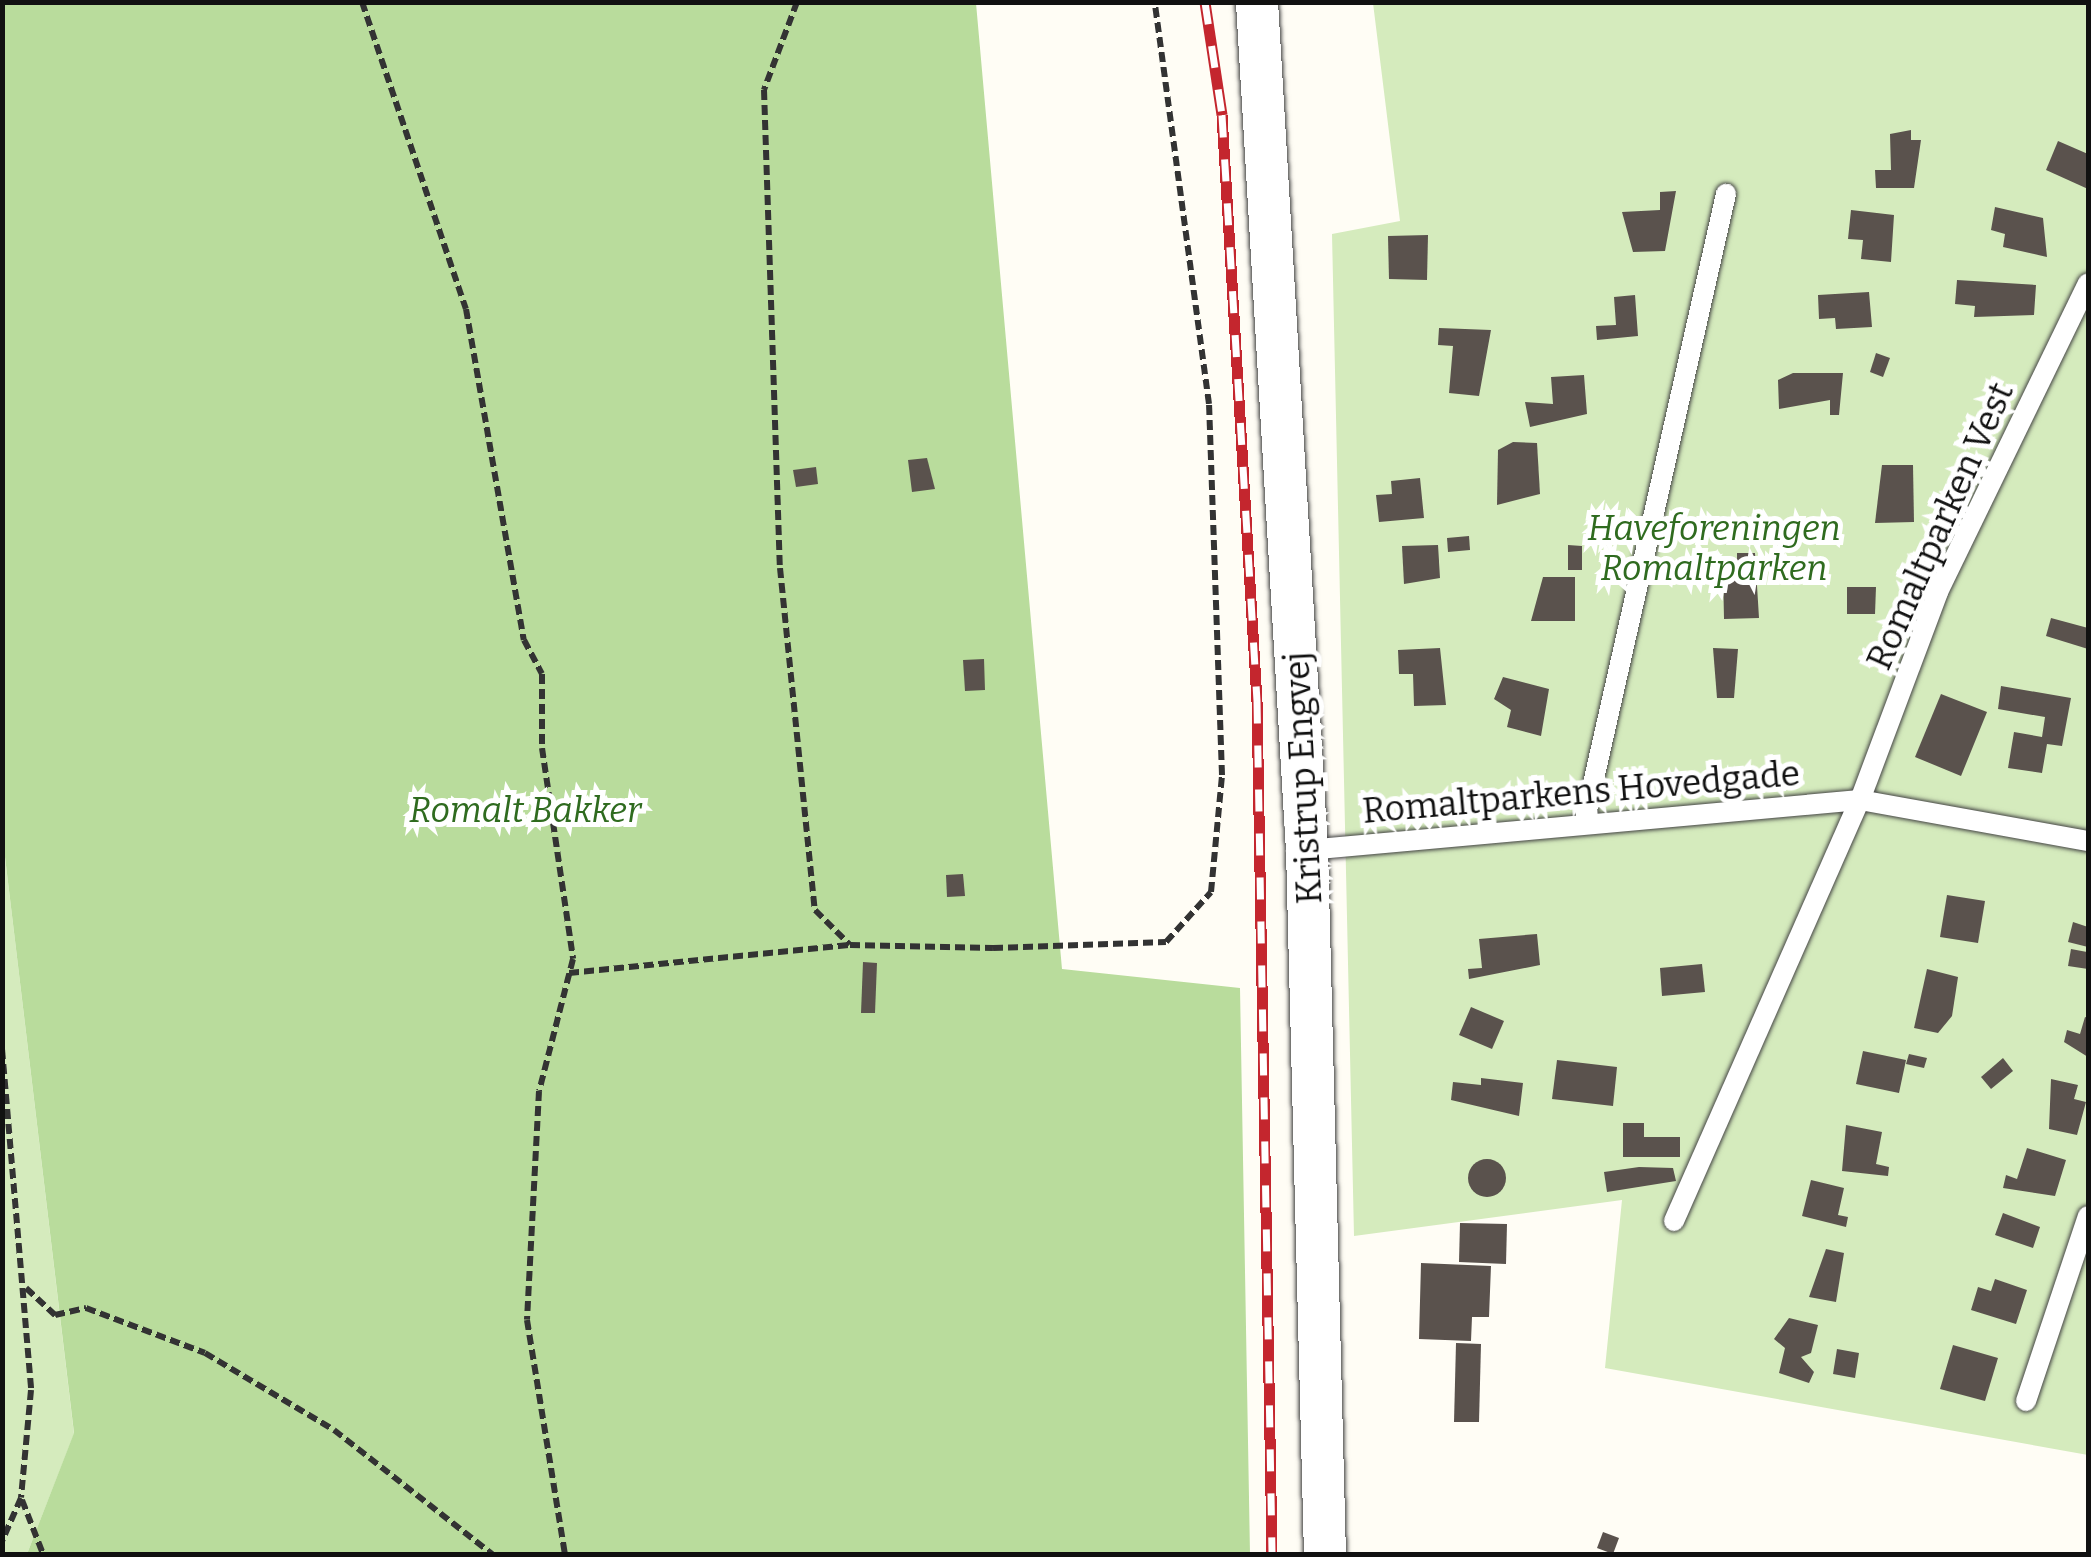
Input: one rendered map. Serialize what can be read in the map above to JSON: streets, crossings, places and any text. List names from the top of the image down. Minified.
{"streets":{"street":["Kristrup Engvej"],"lane":["Romaltparken Vest","Romaltparkens Hovedgade"]},"crossings":[["Romaltparken Vest","Romaltparkens Hovedgade"],["Kristrup Engvej","Romaltparkens Hovedgade"]],"parks":["Haveforeningen Romaltparken","Romalt Bakker"]}
